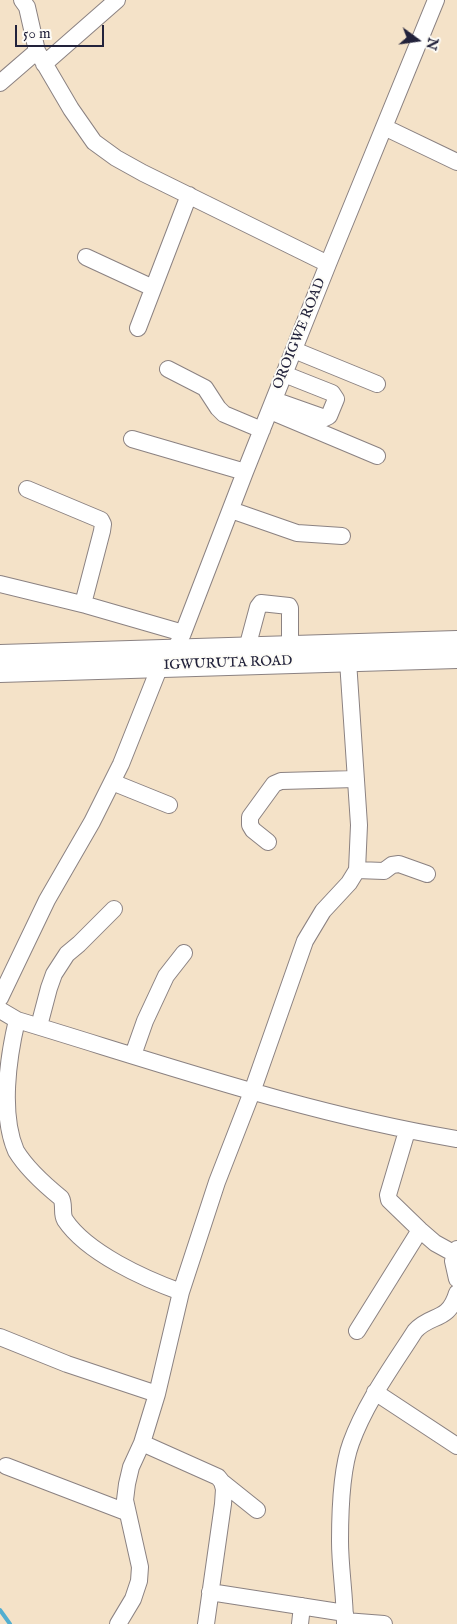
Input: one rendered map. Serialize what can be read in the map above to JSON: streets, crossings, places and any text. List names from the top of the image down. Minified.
{"streets":{"main road":["IGWURUTA ROAD"],"street":["OROIGWE ROAD"]},"crossings":[["OROIGWE ROAD","IGWURUTA ROAD"]],"scale_bar":"50 m","north":"right"}
